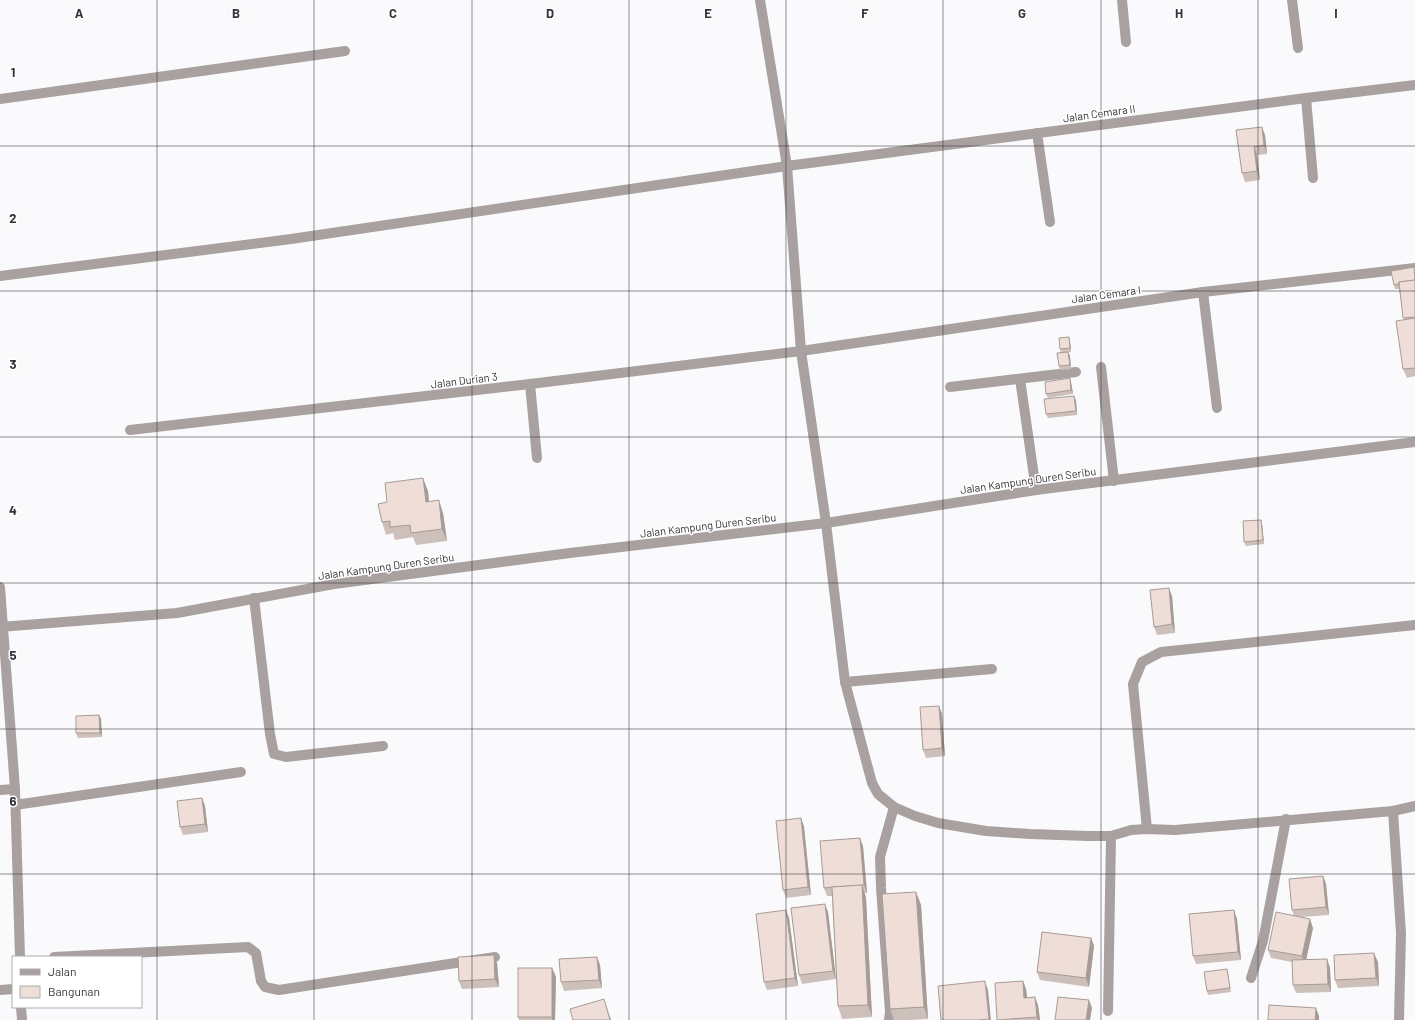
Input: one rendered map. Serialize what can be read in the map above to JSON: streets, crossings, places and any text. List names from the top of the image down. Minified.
{"streets":{"street":["Jalan Cemara II","Jalan Cemara I","Jalan Durian 3","Jalan Kampung Duren Seribu"]},"crossings":[["Jalan Cemara I","Jalan Durian 3"]],"legend":["Jalan","Bangunan"],"grid":{"columns":["A","B","C","D","E","F","G","H","I"],"rows":["1","2","3","4","5","6"]}}
